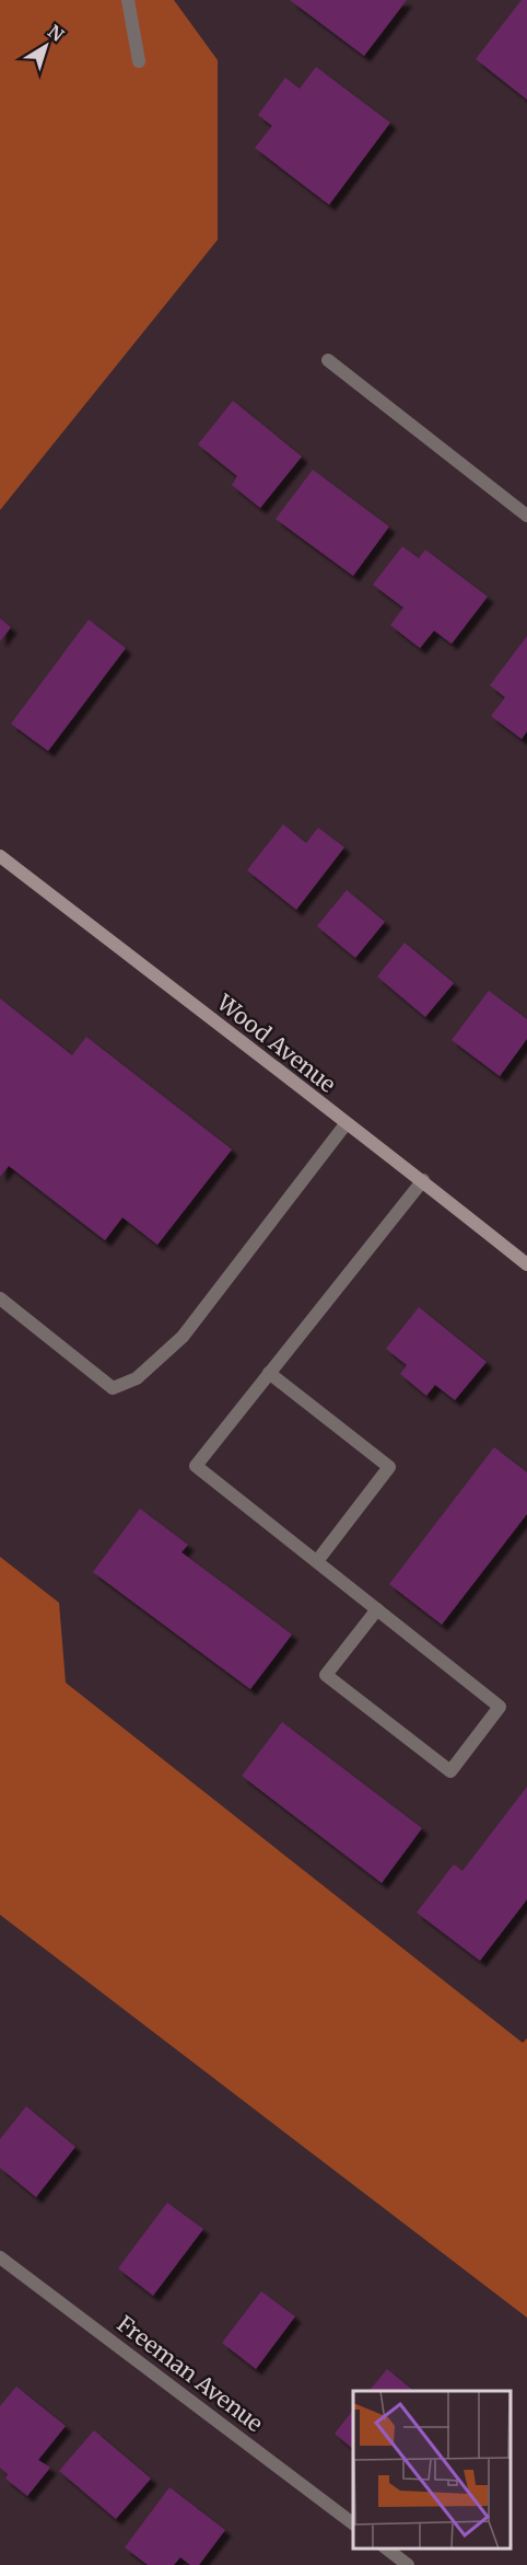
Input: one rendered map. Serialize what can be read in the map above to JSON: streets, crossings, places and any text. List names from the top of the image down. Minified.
{"streets":{"street":["Wood Avenue","Freeman Avenue"]},"north":"top right"}
